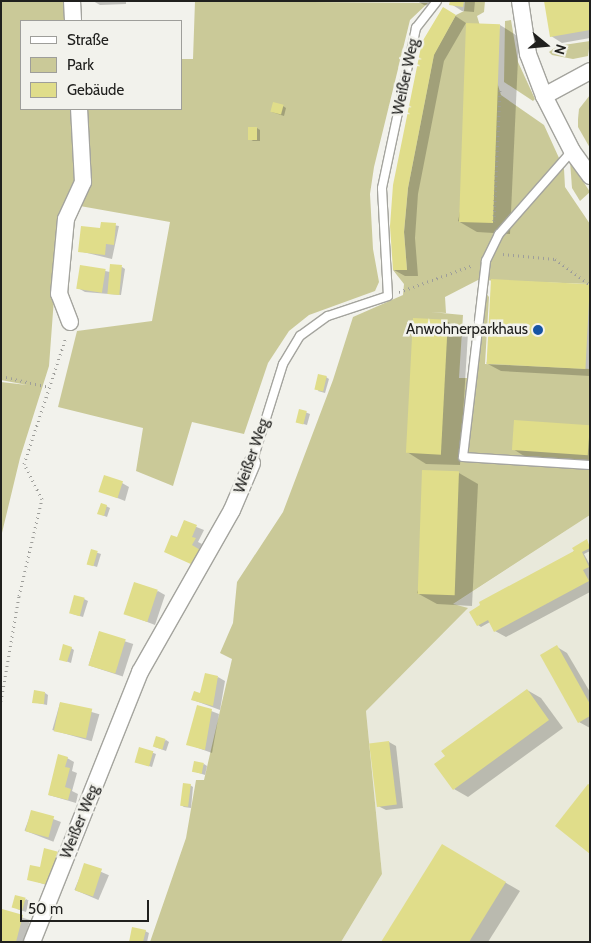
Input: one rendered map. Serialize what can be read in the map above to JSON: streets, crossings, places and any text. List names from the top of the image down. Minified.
{"streets":{"street":["Weißer Weg"]},"places":["Anwohnerparkhaus"],"legend":["Straße","Park","Gebäude"],"scale_bar":"50 m","north":"right"}
